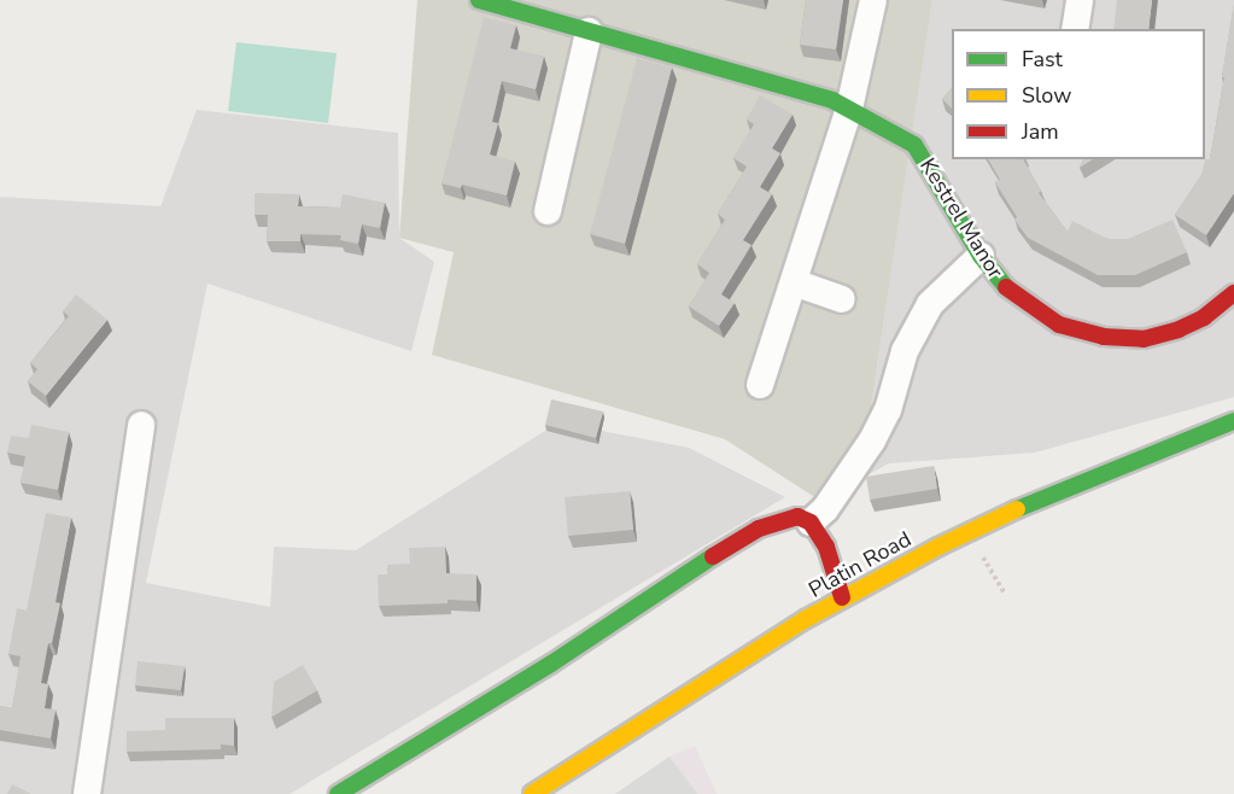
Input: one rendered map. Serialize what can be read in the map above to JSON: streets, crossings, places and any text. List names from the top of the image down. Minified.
{"streets":{"street":["Kestrel Manor","Platin Road"]},"legend":["Fast","Slow","Jam"]}
